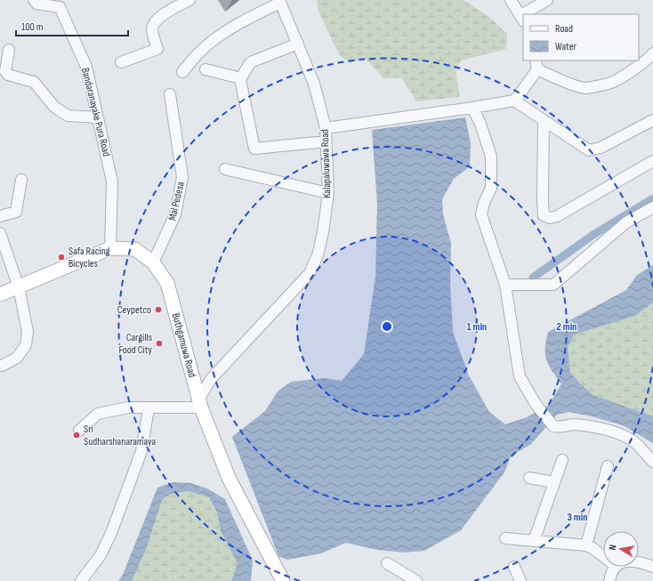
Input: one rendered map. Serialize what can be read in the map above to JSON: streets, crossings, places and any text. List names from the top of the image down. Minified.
{"streets":{"main road":["Buthgamuwa Road"],"street":["Bandaranayake Pura Road","Kalapaluwawa Road","Mal Pedesa"]},"crossings":[["Bandaranayake Pura Road","Buthgamuwa Road"],["Kalapaluwawa Road","Buthgamuwa Road"],["Mal Pedesa","Buthgamuwa Road"]],"places":["Safa Racing Bicycles","Ceypetco","Cargills Food City","Sri Sudharshanaramaya"],"legend":["Road","Water"],"scale_bar":"100 m","north":"left","rings":["1 min","2 min","3 min"]}
